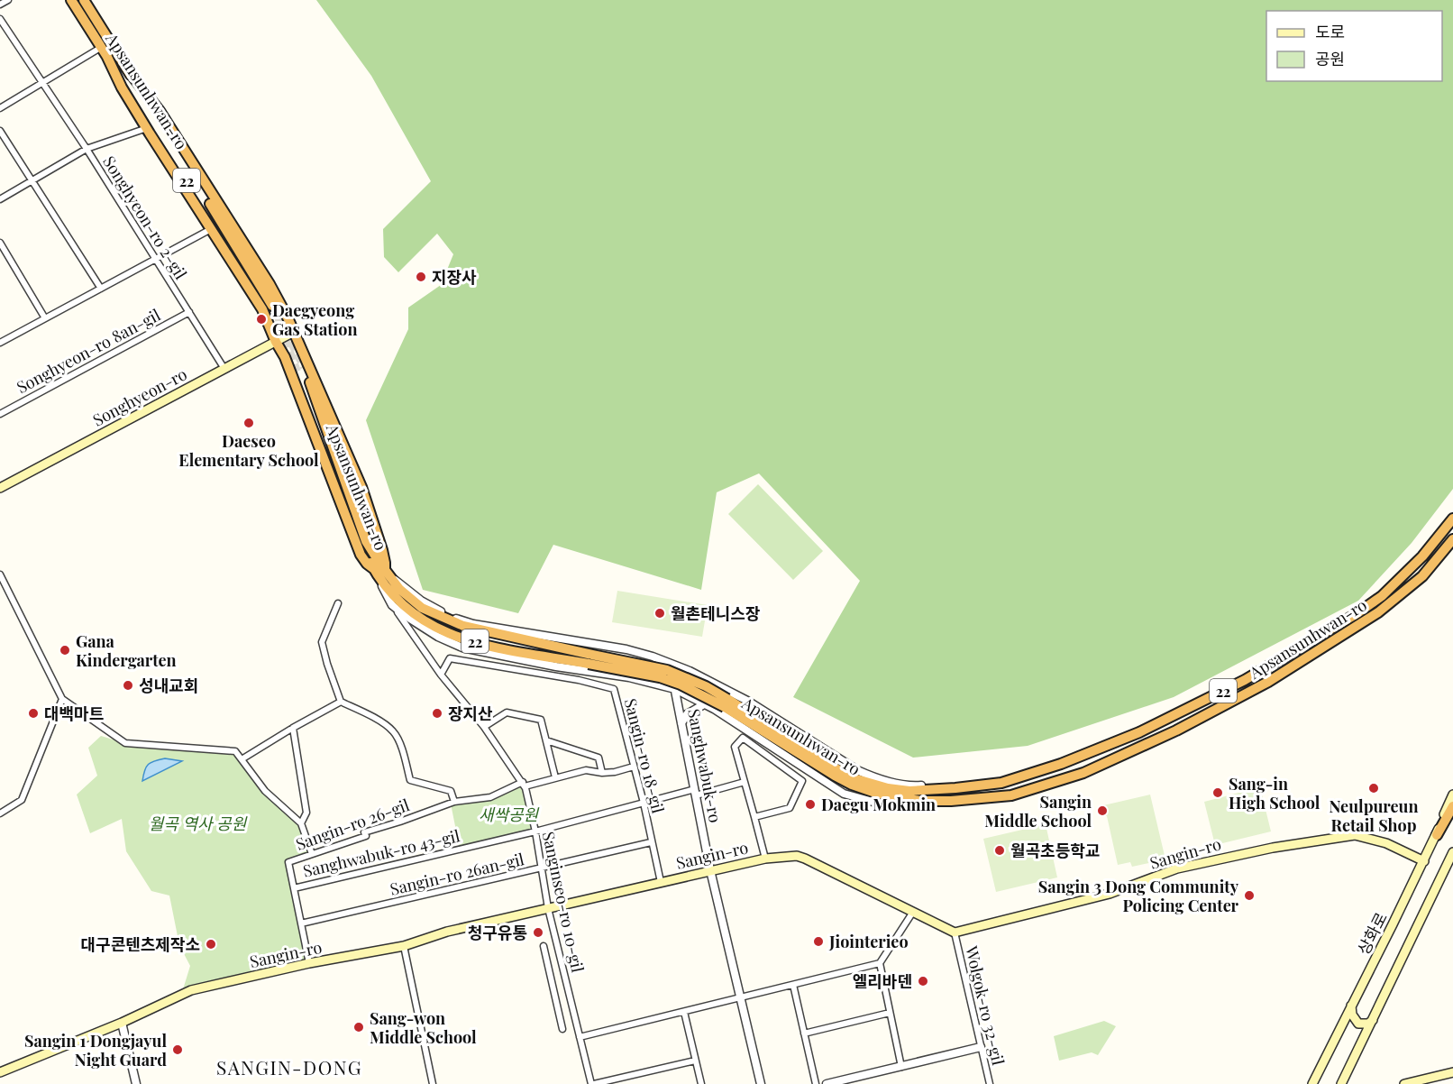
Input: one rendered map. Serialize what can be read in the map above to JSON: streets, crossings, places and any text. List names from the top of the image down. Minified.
{"streets":{"highway":["Apsansunhwan-ro","22"],"main road":["Songhyeon-ro","Sangin-ro","상화로"],"street":["Songhyeon-ro 2-gil","Songhyeon-ro 8an-gil","Sangin-ro 18-gil","Sanghwabuk-ro","Sangin-ro 26-gil","Sanghwabuk-ro 43-gil","Sangin-ro 26an-gil","Sanginseo-ro 10-gil","Wolgok-ro 32-gil"]},"crossings":[["Songhyeon-ro 2-gil","Songhyeon-ro 8an-gil"],["Songhyeon-ro 2-gil","Songhyeon-ro"],["Sangin-ro 18-gil","Sangin-ro 26-gil"],["Sangin-ro 18-gil","Sanghwabuk-ro 43-gil"],["Sangin-ro 18-gil","Sangin-ro"],["Sangin-ro 18-gil","Sangin-ro 26an-gil"],["Sangin-ro 18-gil","Sanginseo-ro 10-gil"],["Sanghwabuk-ro","Sanghwabuk-ro 43-gil"],["Sanghwabuk-ro","Sangin-ro"],["Sangin-ro 26-gil","Sanghwabuk-ro 43-gil"],["Sangin-ro 26-gil","Sangin-ro"],["Sangin-ro 26-gil","Sangin-ro 26an-gil"],["Sangin-ro 26-gil","Sanginseo-ro 10-gil"],["Sanghwabuk-ro 43-gil","Sanginseo-ro 10-gil"],["Sangin-ro","Sanginseo-ro 10-gil"],["Sangin-ro","상화로"],["Sangin-ro","Wolgok-ro 32-gil"],["Sangin-ro 26an-gil","Sanginseo-ro 10-gil"]],"districts":["SANGIN-DONG"],"parks":["새싹공원","월곡 역사 공원"],"places":["지장사","Daegyeong Gas Station","Daeseo Elementary School","월촌테니스장","Gana Kindergarten","성내교회","대백마트","장지산","Neulpureun Retail Shop","Sang-in High School","Daegu Mokmin","Sangin Middle School","월곡초등학교","Sangin 3 Dong Community Policing Center","청구유통","Jiointerieo","대구콘텐츠제작소","엘리바덴","Sang-won Middle School","Sangin 1 Dongjayul Night Guard"],"legend":["도로","공원"]}
